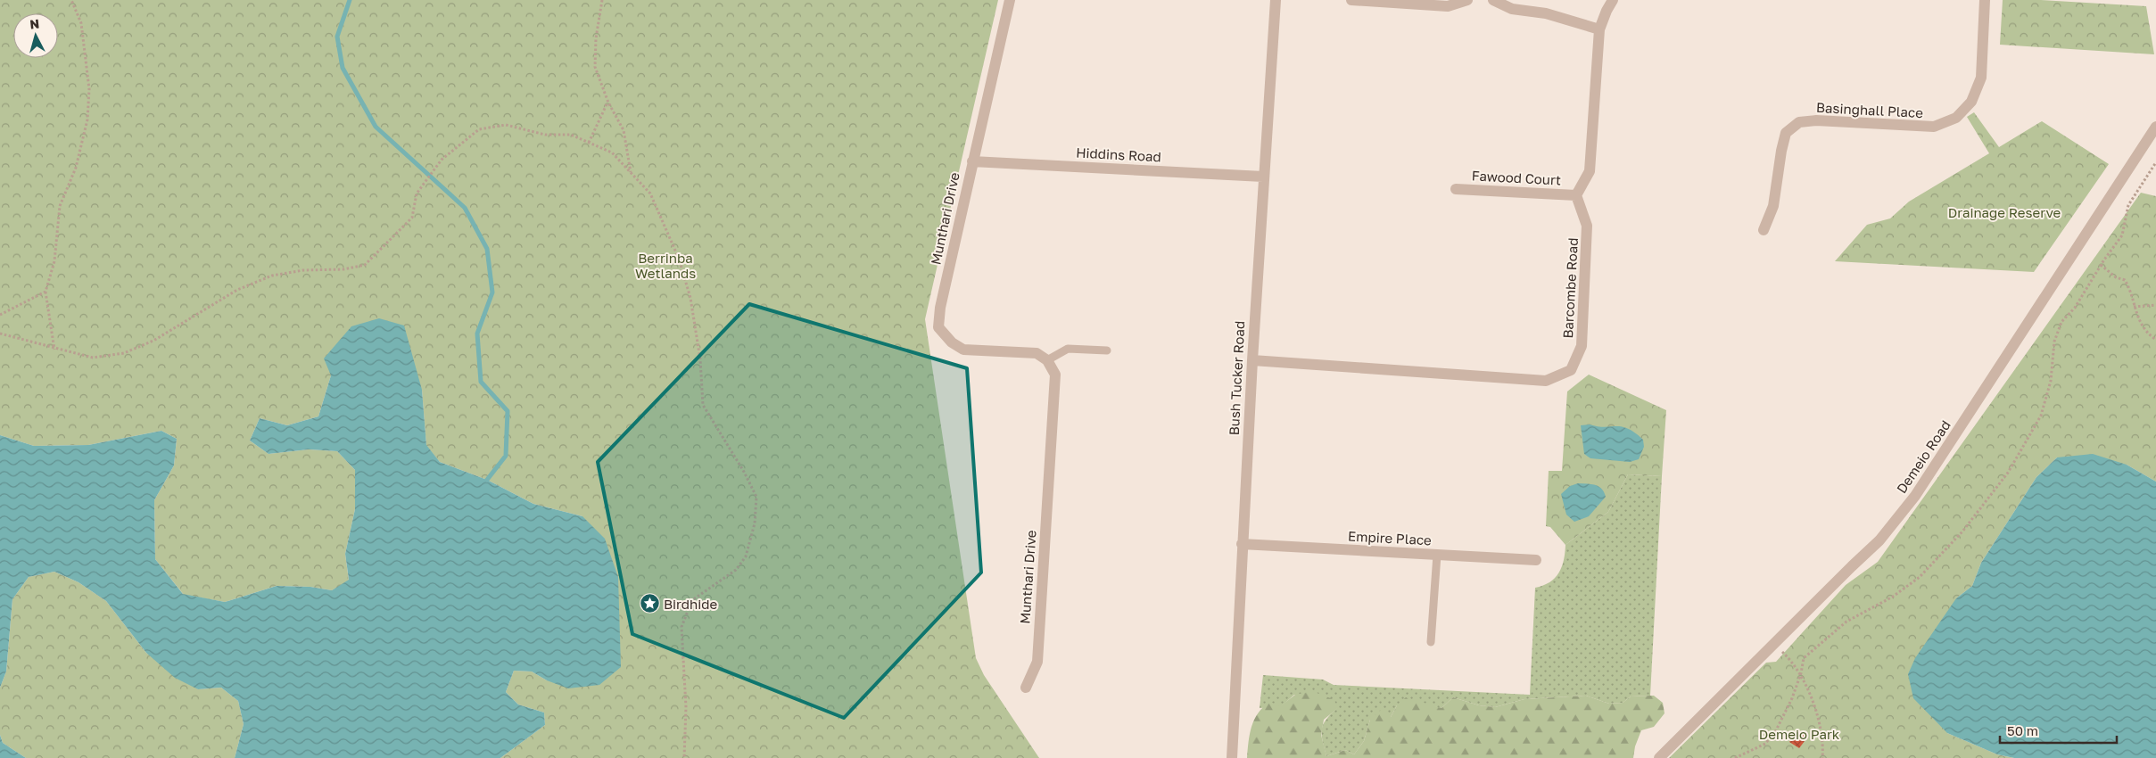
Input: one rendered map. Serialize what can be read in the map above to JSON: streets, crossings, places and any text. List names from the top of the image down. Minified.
{"streets":{"street":["Basinghall Place","Hiddins Road","Fawood Court","Munthari Drive","Barcombe Road","Bush Tucker Road","Demeio Road","Empire Place"]},"crossings":[["Hiddins Road","Munthari Drive"],["Hiddins Road","Bush Tucker Road"],["Fawood Court","Barcombe Road"],["Barcombe Road","Bush Tucker Road"],["Bush Tucker Road","Empire Place"]],"parks":["Drainage Reserve","Berrinba Wetlands","Demeio Park"],"places":{"place":["Birdhide"]},"scale_bar":"50 m","north":"top"}
